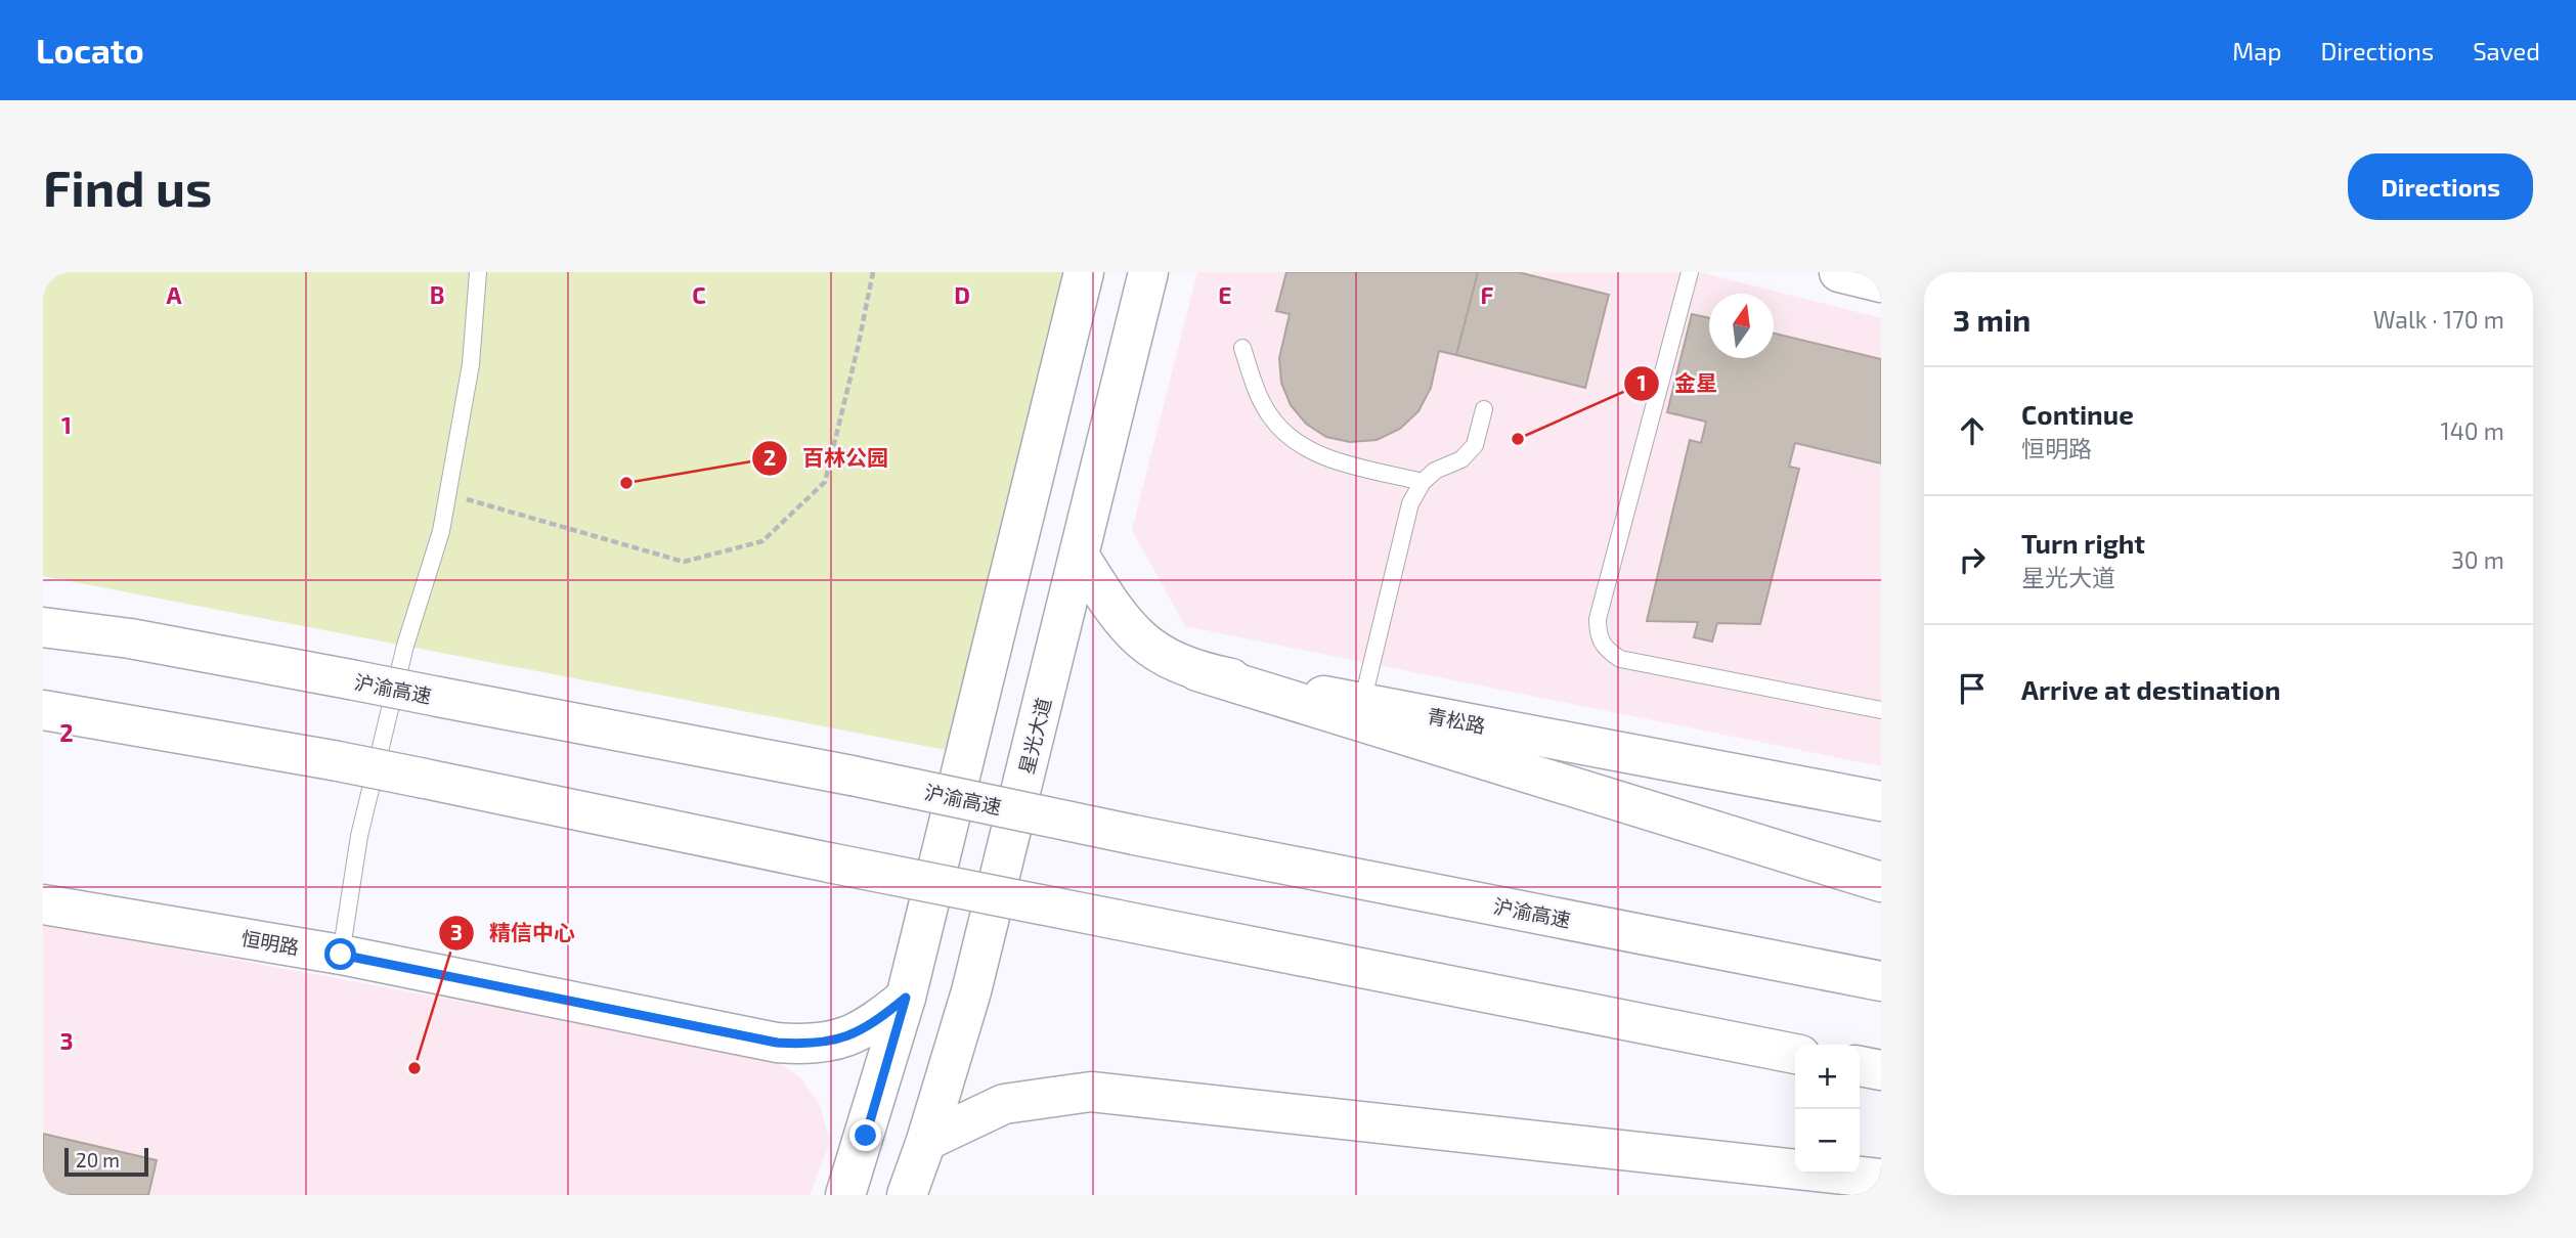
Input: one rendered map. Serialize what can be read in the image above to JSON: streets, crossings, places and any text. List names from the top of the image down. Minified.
{"streets":{"main road":["沪渝高速","青松路","星光大道","恒明路"]},"crossings":[["青松路","星光大道"]],"places":["金星","百林公园","精信中心"],"scale_bar":"20 m","north":"top","page":{"header":"Locato","nav":["Map","Directions","Saved"],"buttons":"Directions","title":"Find us","heading":["3 min","Walk · 170 m"],"list":[["Continue","恒明路","140 m"],["Turn right","星光大道","30 m"],"Arrive at destination"],"map_buttons":["+","−"],"scale":"20 m"},"grid":{"columns":["A","B","C","D","E","F"],"rows":["1","2","3"]}}
